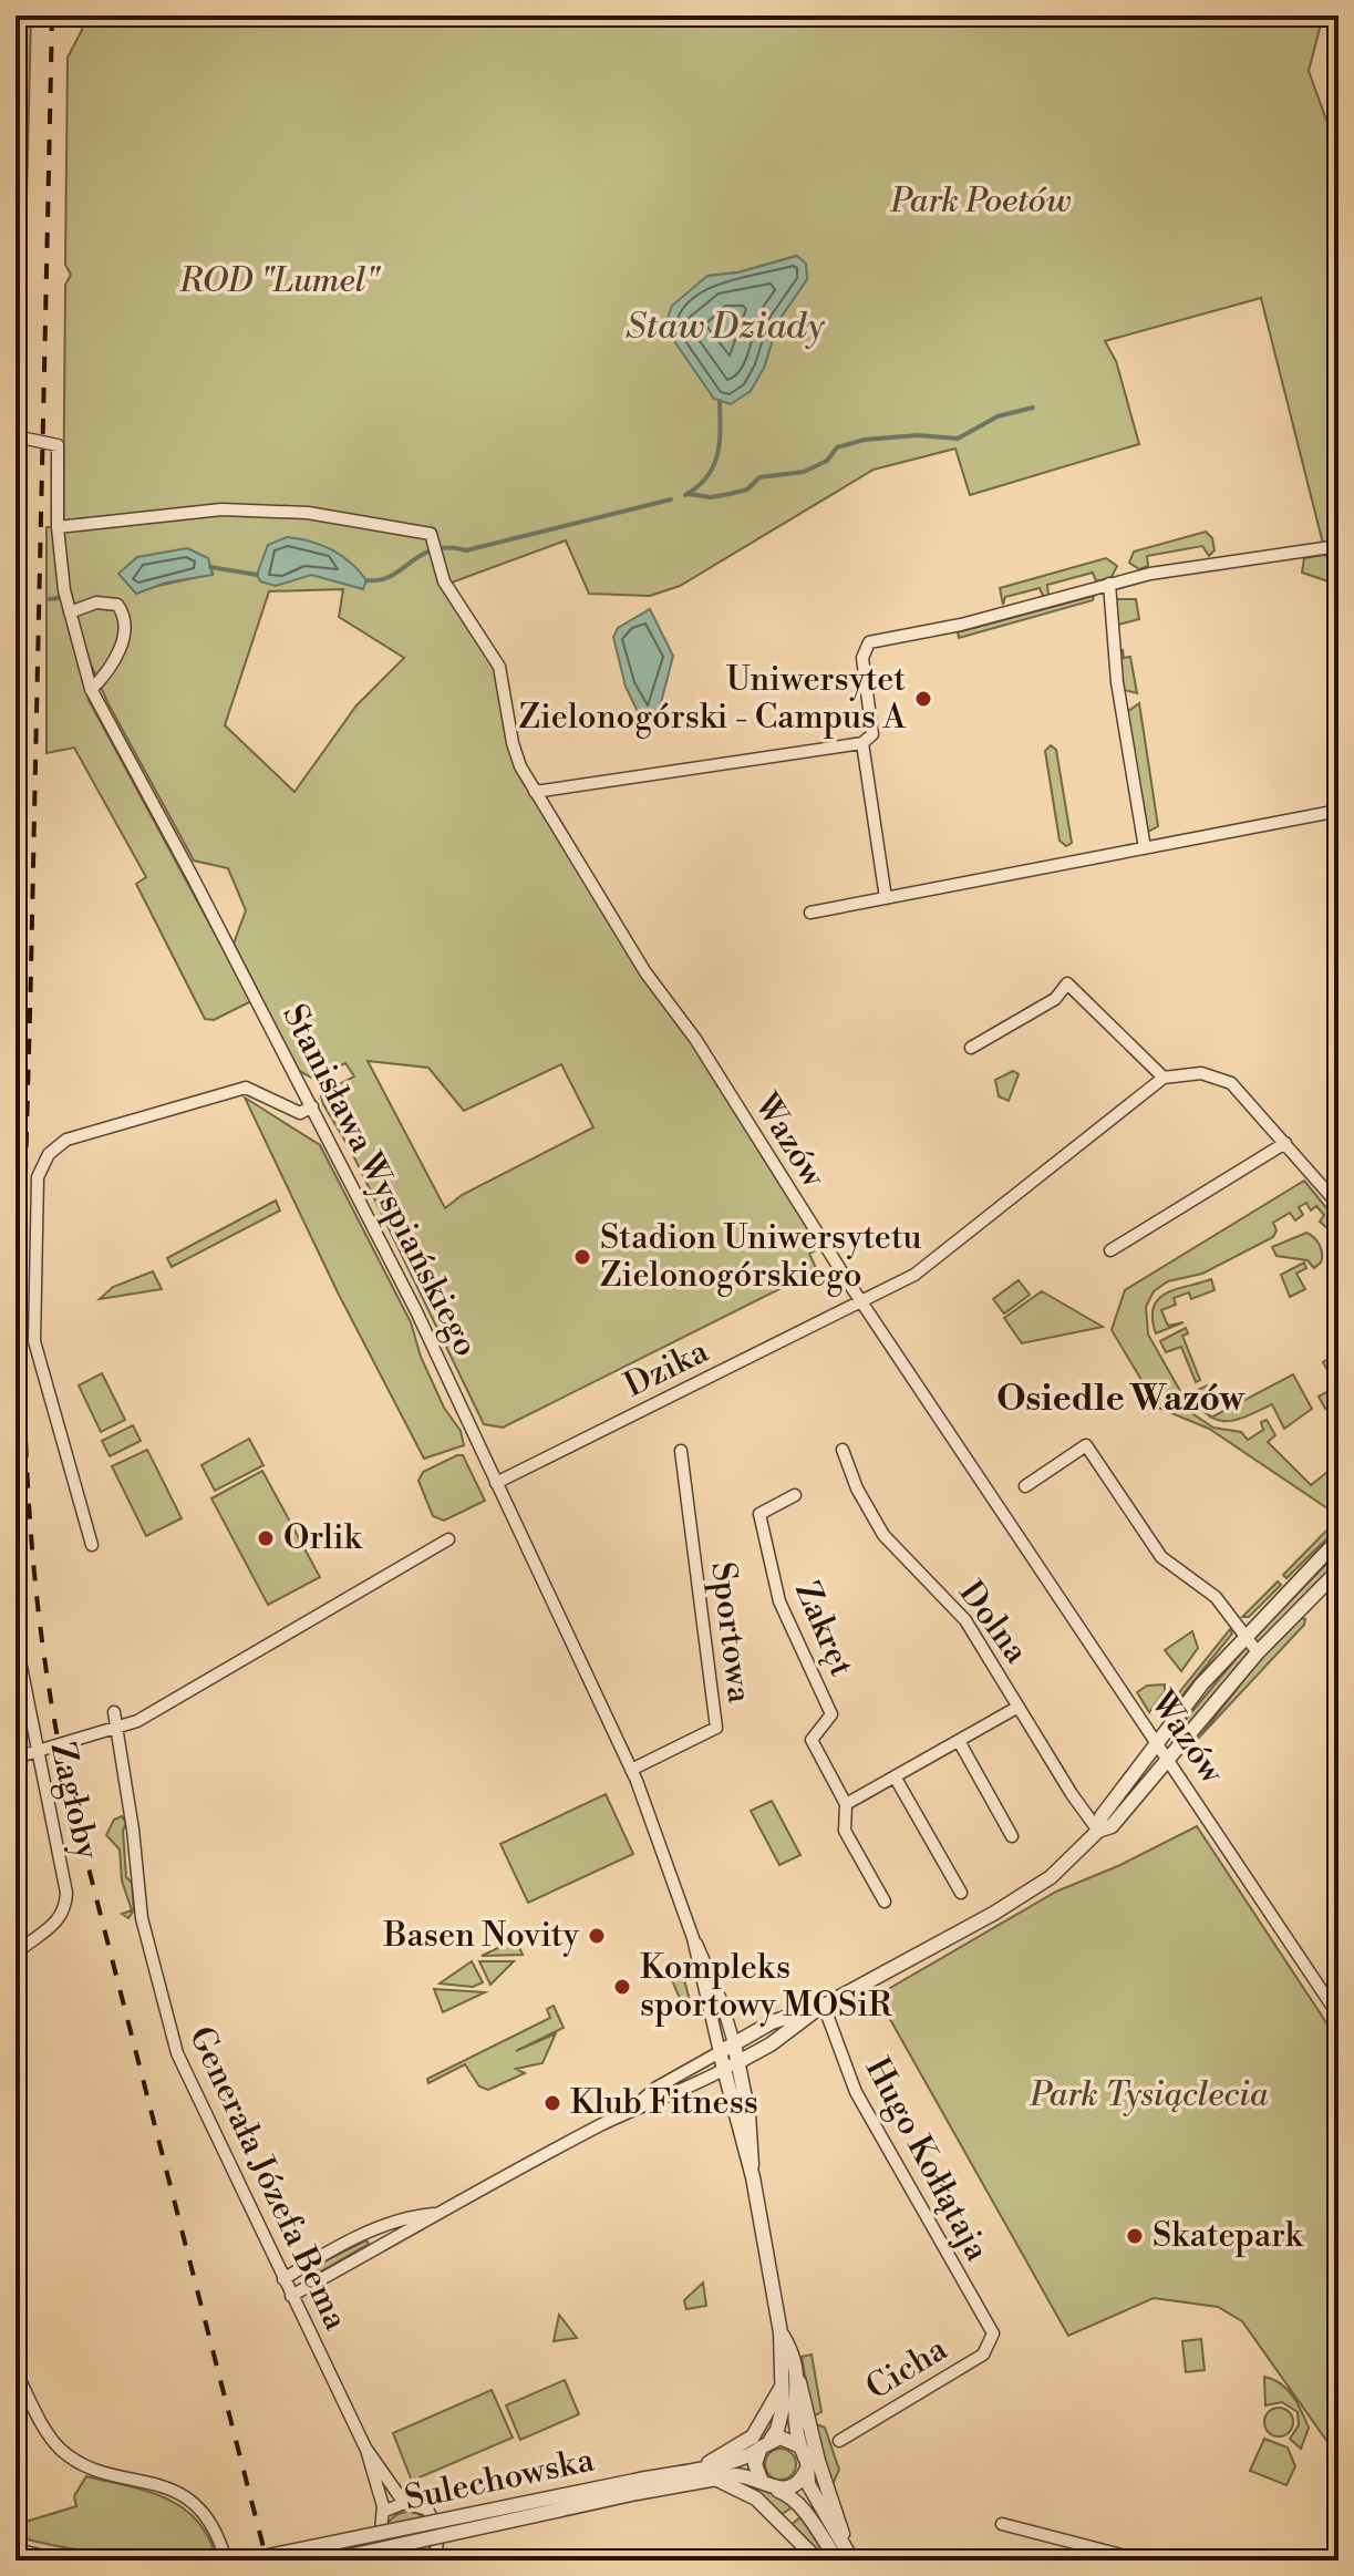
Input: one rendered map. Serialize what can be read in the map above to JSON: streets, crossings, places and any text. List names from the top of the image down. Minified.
{"streets":{"street":["Wazów","Stanisława Wyspiańskiego","Dzika","Dolna","Zakręt","Sportowa","Zagłoby","Hugo Kołłątaja","Generała Józefa Bema","Cicha","Sulechowska"]},"crossings":[["Wazów","Stanisława Wyspiańskiego"],["Wazów","Dzika"],["Stanisława Wyspiańskiego","Dzika"],["Stanisława Wyspiańskiego","Sportowa"],["Stanisława Wyspiańskiego","Sulechowska"],["Hugo Kołłątaja","Cicha"]],"districts":["Osiedle Wazów"],"water":["Staw Dziady"],"parks":["Park Poetów","ROD \"Lumel\"","Park Tysiąclecia"],"places":["Uniwersytet Zielonogórski - Campus A","Stadion Uniwersytetu Zielonogórskiego","Orlik","Basen Novity","Kompleks sportowy MOSiR","Klub Fitness","Skatepark"]}
